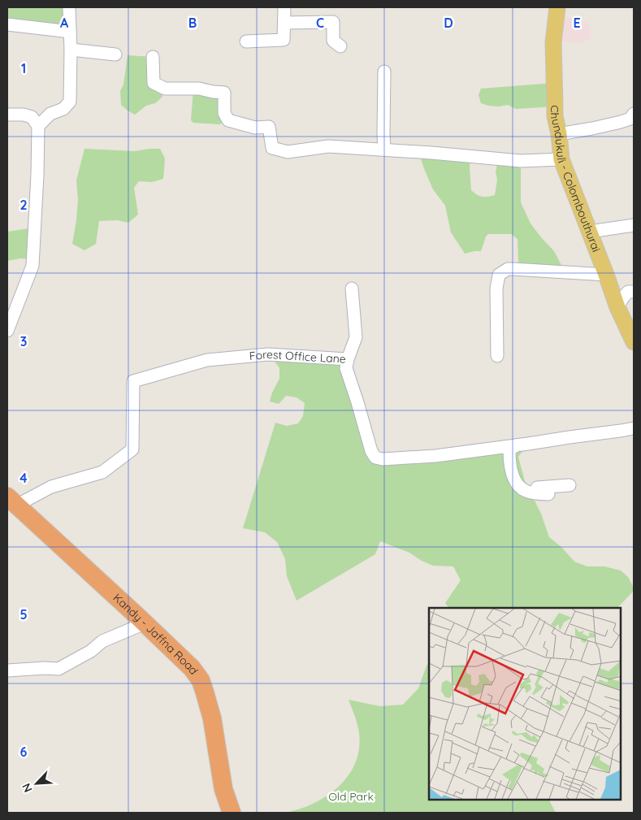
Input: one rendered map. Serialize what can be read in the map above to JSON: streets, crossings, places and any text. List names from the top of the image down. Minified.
{"streets":{"highway":["Kandy - Jaffna Road"],"main road":["Chundukuli - Colombouthurai"],"street":["Forest Office Lane"]},"crossings":[["Forest Office Lane","Kandy - Jaffna Road"]],"parks":["Old Park"],"north":"bottom left","grid":{"columns":["A","B","C","D","E"],"rows":["1","2","3","4","5","6"]}}
